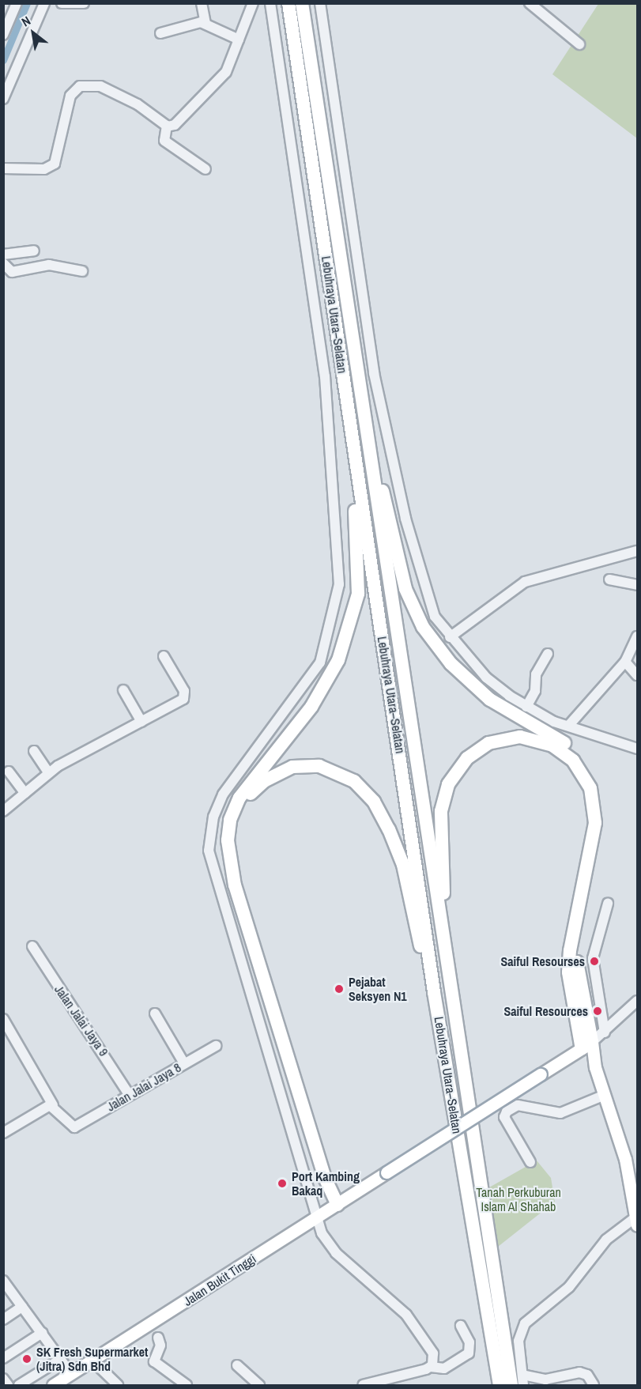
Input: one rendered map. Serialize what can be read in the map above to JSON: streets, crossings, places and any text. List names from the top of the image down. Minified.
{"streets":{"highway":["Lebuhraya Utara–Selatan"],"main road":["Jalan Bukit Tinggi"],"street":["Jalan Jalai Jaya 9","Jalan Jalai Jaya 8"]},"crossings":[["Jalan Jalai Jaya 9","Jalan Jalai Jaya 8"]],"parks":["Tanah Perkuburan Islam Al Shahab"],"places":["Saiful Resourses","Pejabat Seksyen N1","Saiful Resources","Port Kambing Bakaq","SK Fresh Supermarket (Jitra) Sdn Bhd"],"north":"top left"}
